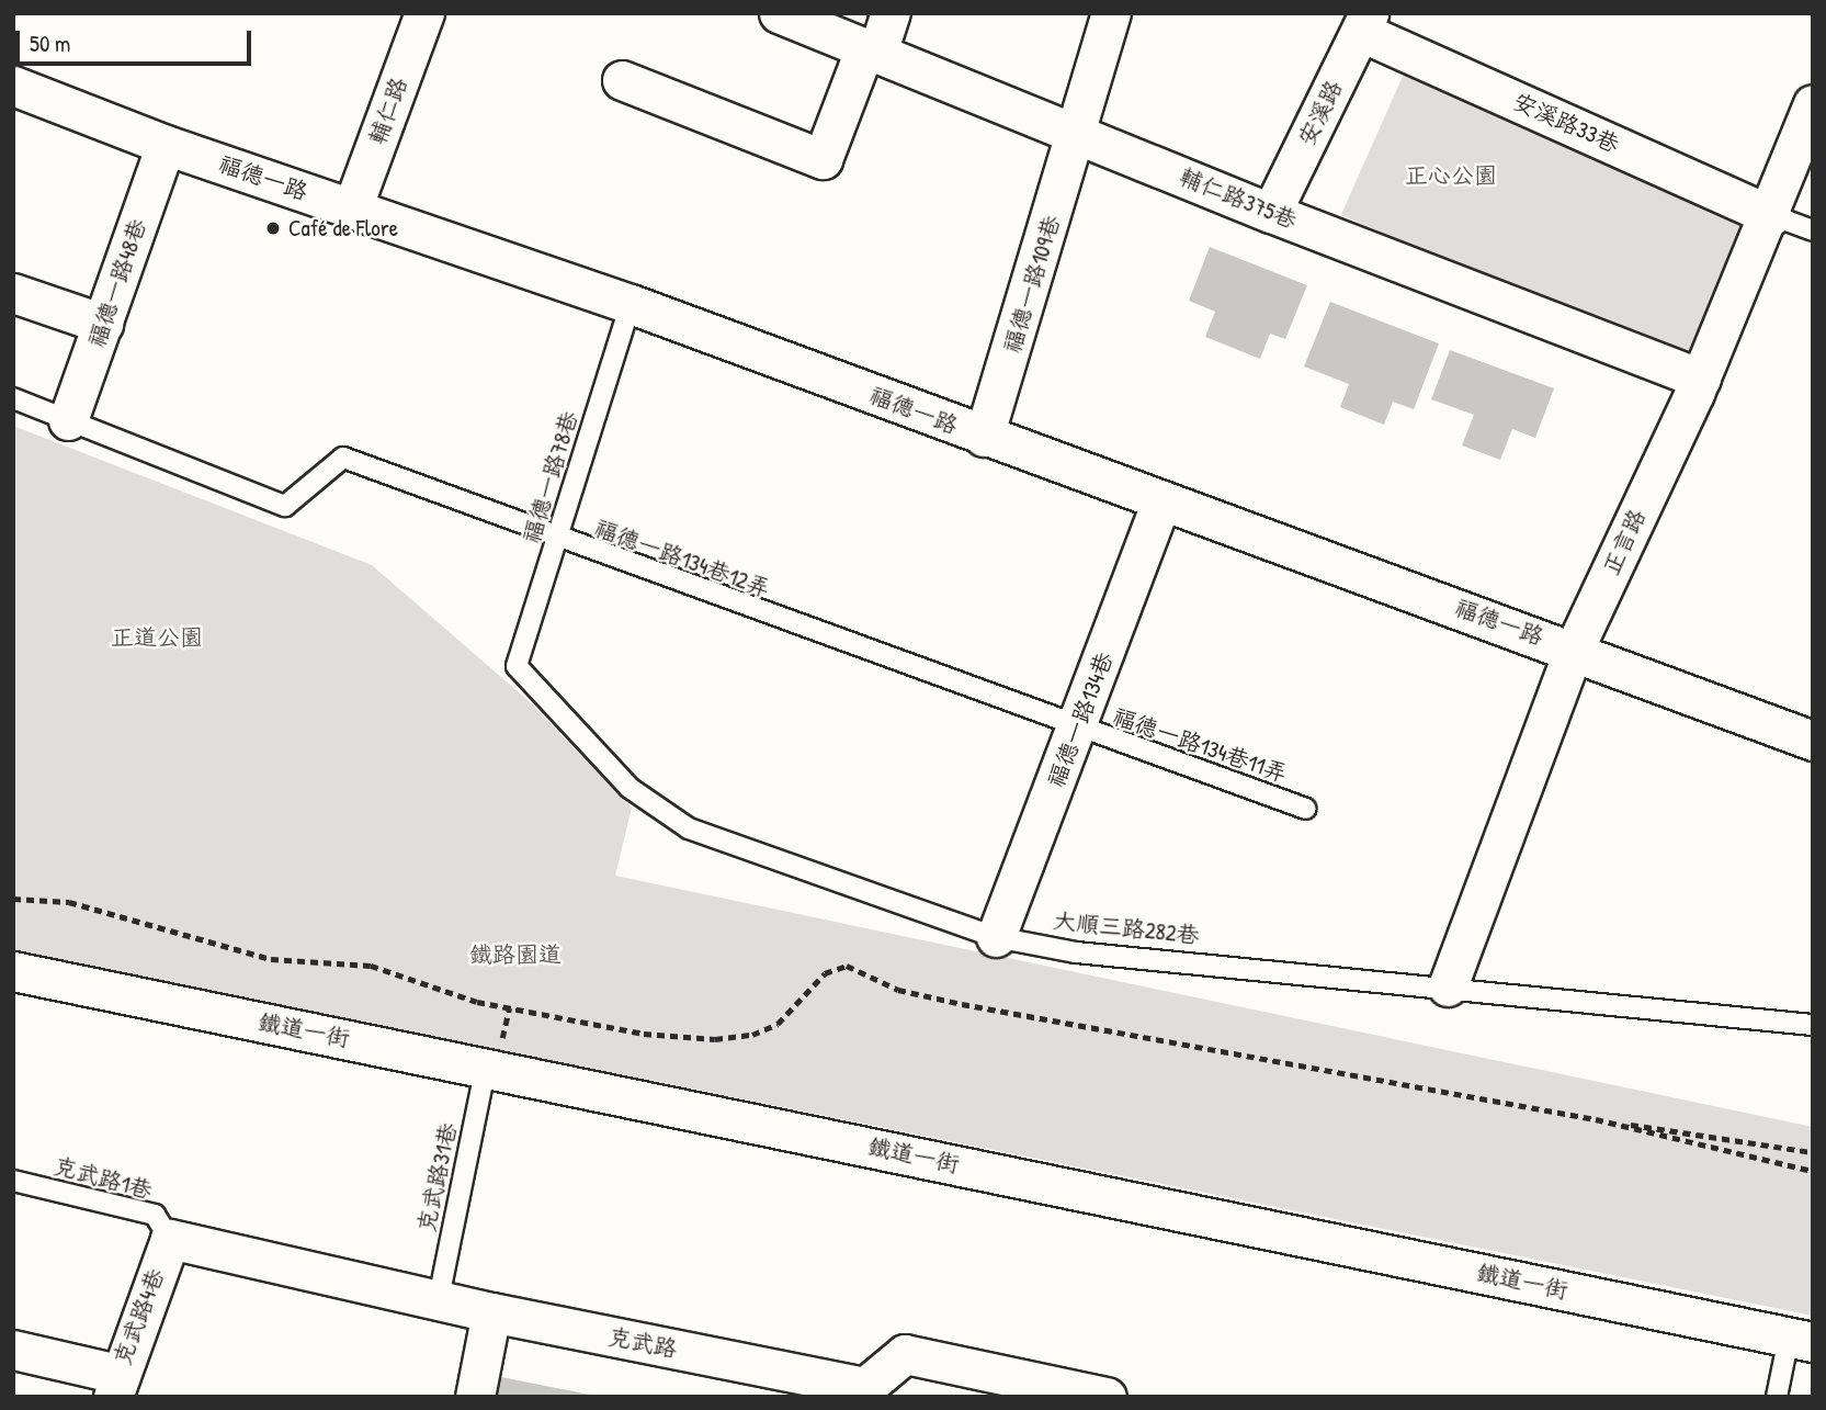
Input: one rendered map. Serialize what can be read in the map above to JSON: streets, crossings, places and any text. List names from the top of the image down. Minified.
{"streets":{"street":["輔仁路","安溪路","安溪路33巷","福德一路","輔仁路375巷","福德一路48巷","福德一路109巷","正言路","福德一路134巷","鐵道一街","克武路4巷","克武路"],"lane":["福德一路78巷","福德一路134巷12弄","福德一路134巷11弄","大順三路282巷","克武路31巷","克武路1巷"]},"crossings":[["輔仁路","福德一路"],["安溪路","安溪路33巷"],["安溪路","輔仁路375巷"],["安溪路33巷","正言路"],["福德一路","福德一路48巷"],["福德一路","福德一路109巷"],["福德一路","福德一路78巷"],["福德一路","正言路"],["福德一路","福德一路134巷"],["輔仁路375巷","福德一路109巷"],["輔仁路375巷","正言路"],["福德一路48巷","福德一路134巷12弄"],["福德一路78巷","福德一路134巷12弄"],["福德一路78巷","大順三路282巷"],["正言路","大順三路282巷"],["福德一路134巷12弄","福德一路134巷"],["福德一路134巷12弄","福德一路134巷11弄"],["福德一路134巷","福德一路134巷11弄"],["福德一路134巷","大順三路282巷"],["鐵道一街","克武路31巷"],["克武路31巷","克武路"],["克武路1巷","克武路4巷"],["克武路1巷","克武路"],["克武路4巷","克武路"]],"parks":["正心公園","正道公園","鐵路園道"],"places":["Café de Flore"],"scale_bar":"50 m"}
